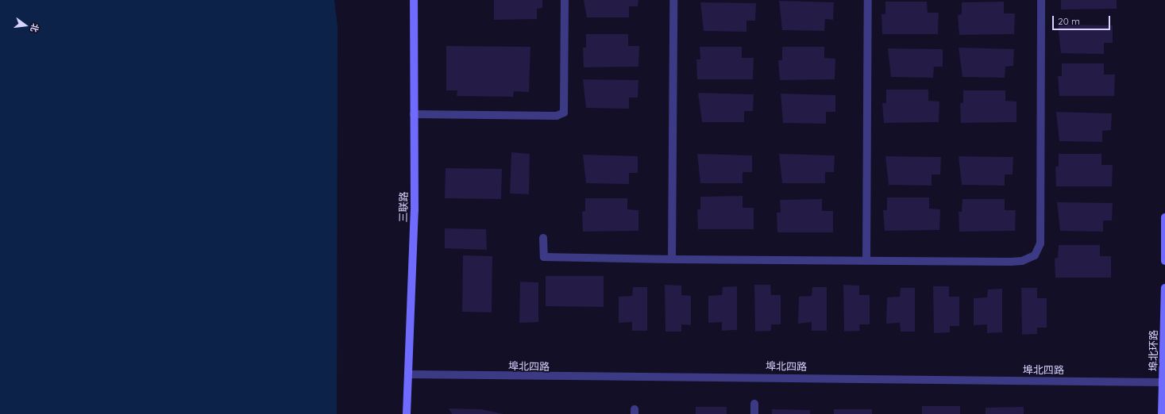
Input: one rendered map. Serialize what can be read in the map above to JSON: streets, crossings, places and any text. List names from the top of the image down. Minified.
{"streets":{"main road":["三联路","埠北环路"],"street":["埠北四路"]},"crossings":[["三联路","埠北四路"],["埠北环路","埠北四路"]],"scale_bar":"20 m","north":"right"}
